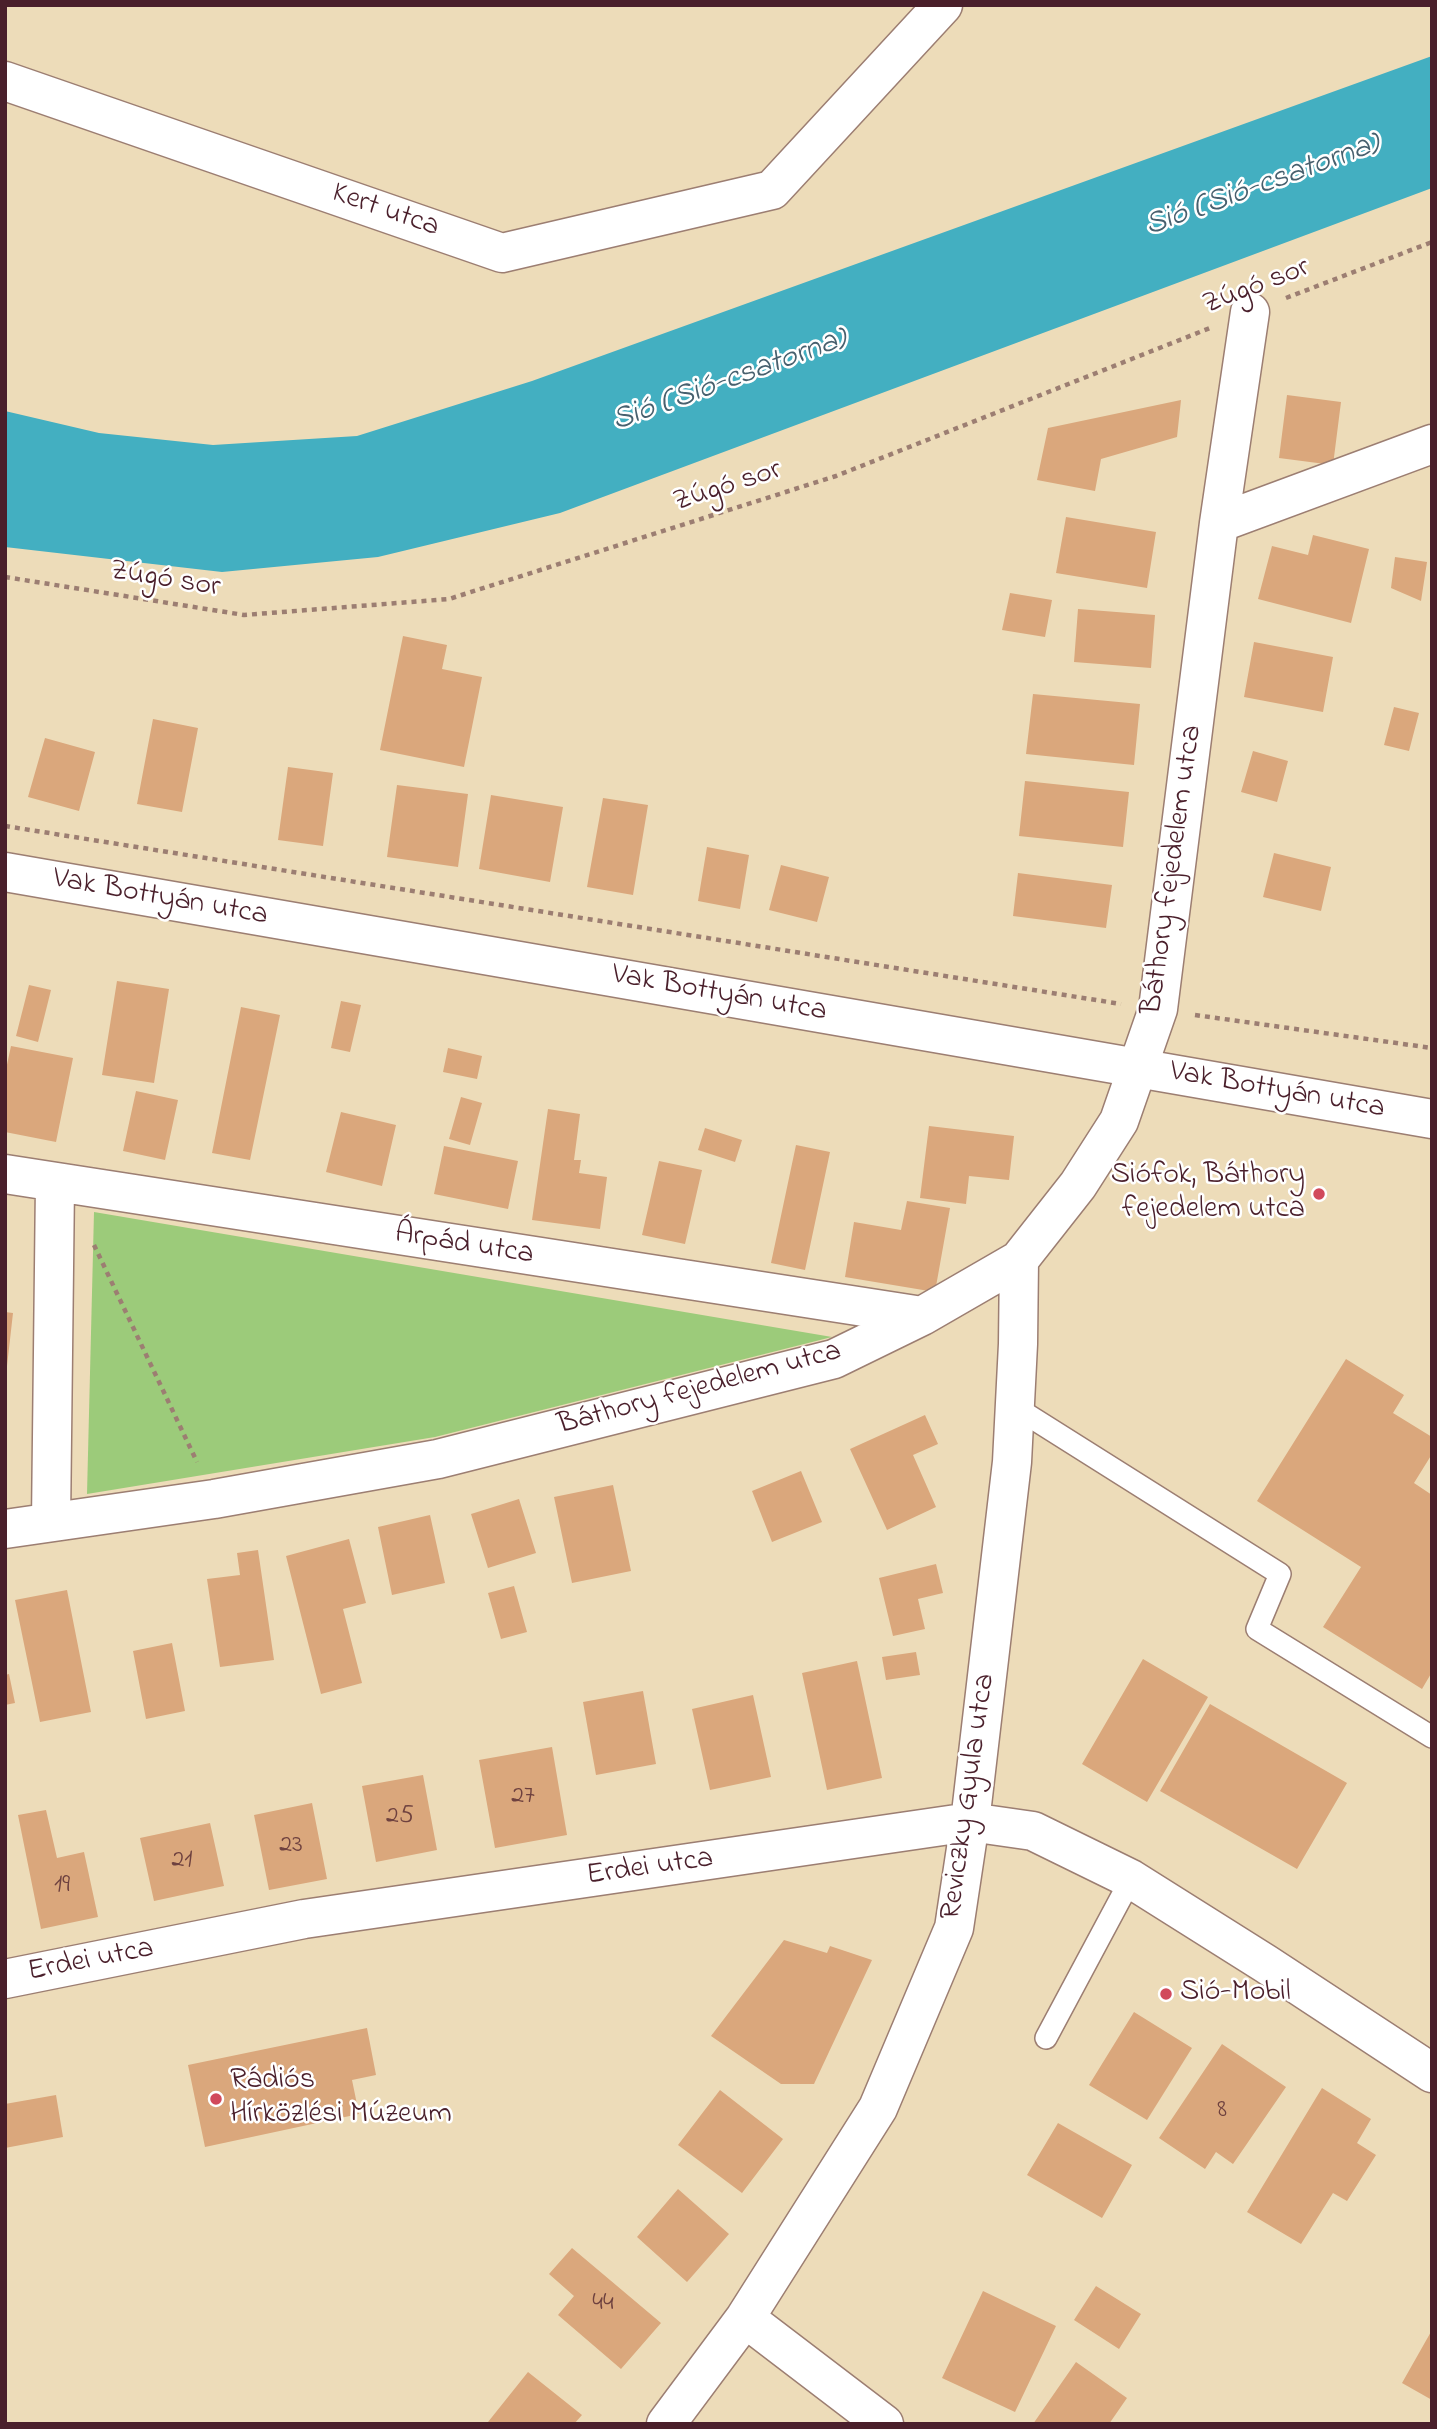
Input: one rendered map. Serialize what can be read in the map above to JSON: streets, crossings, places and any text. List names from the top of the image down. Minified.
{"streets":{"street":["Kert utca","Báthory fejedelem utca","Vak Bottyán utca","Árpád utca","Reviczky Gyula utca","Erdei utca"],"path":["Zúgó sor"]},"crossings":[["Zúgó sor","Báthory fejedelem utca"],["Báthory fejedelem utca","Vak Bottyán utca"],["Báthory fejedelem utca","Árpád utca"],["Báthory fejedelem utca","Reviczky Gyula utca"],["Reviczky Gyula utca","Erdei utca"]],"water":["Sió (Sió-csatorna)"],"places":["Siófok, Báthory fejedelem utca","Sió-Mobil","Rádiós Hírközlési Múzeum"],"house_numbers":["27","25","23","21","19","8","44"]}
